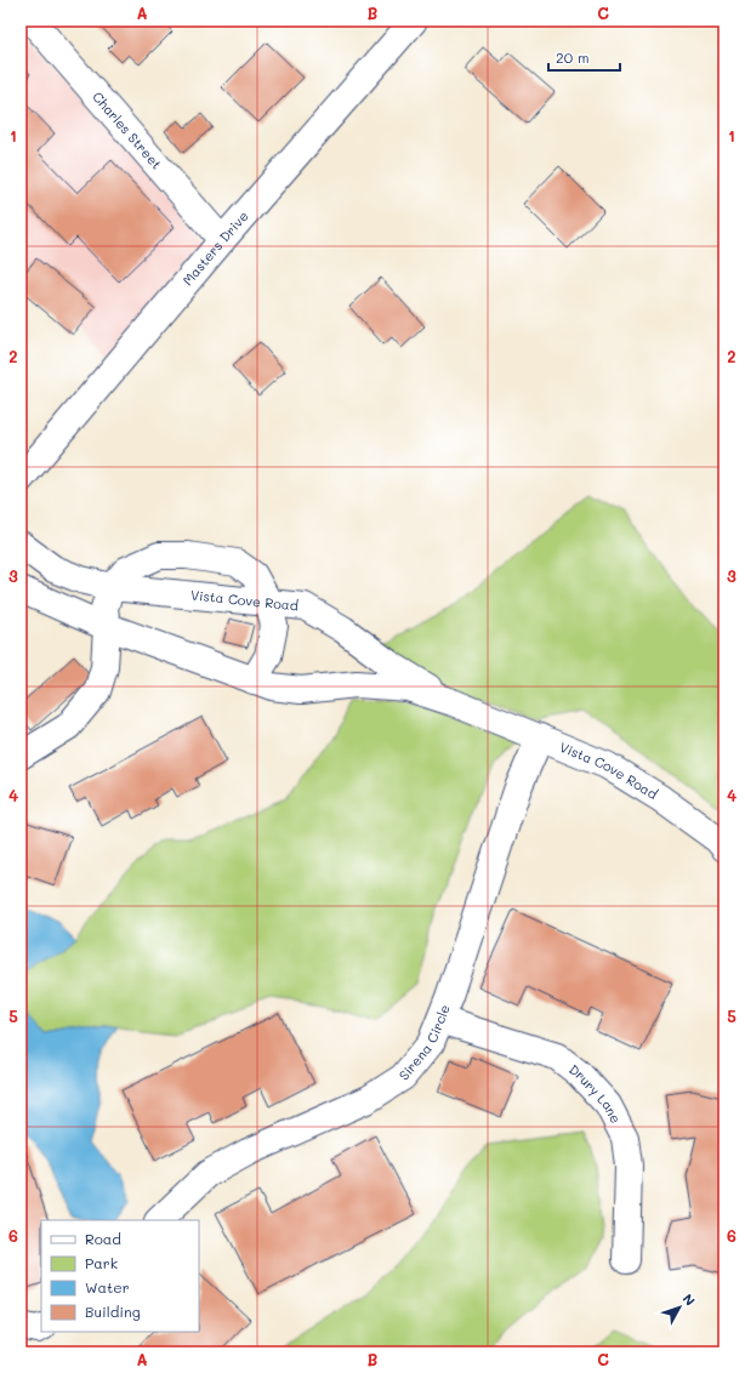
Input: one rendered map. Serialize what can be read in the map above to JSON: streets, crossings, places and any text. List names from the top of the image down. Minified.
{"streets":{"street":["Charles Street","Masters Drive","Vista Cove Road","Sirena Circle","Drury Lane"]},"crossings":[["Charles Street","Masters Drive"],["Vista Cove Road","Sirena Circle"],["Sirena Circle","Drury Lane"]],"legend":["Road","Park","Water","Building"],"scale_bar":"20 m","north":"top right","grid":{"columns":["A","B","C"],"rows":["1","2","3","4","5","6"]}}
